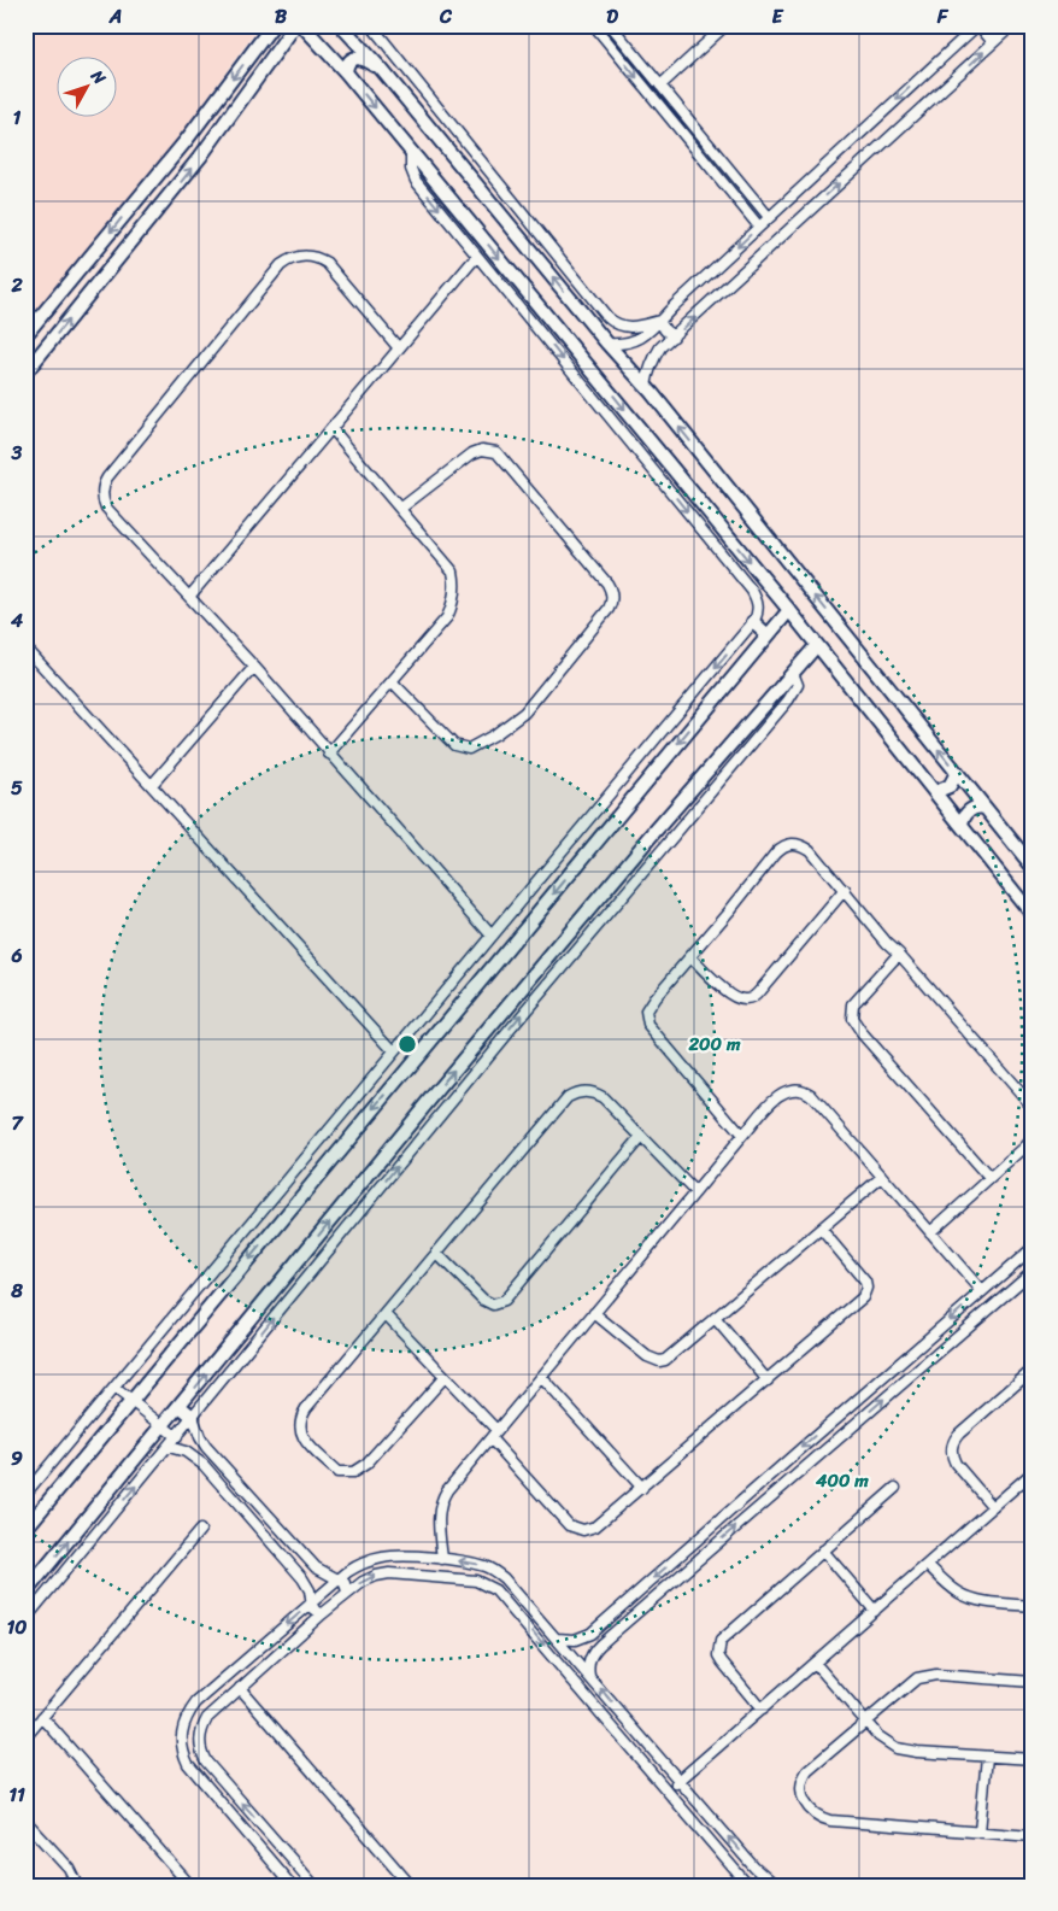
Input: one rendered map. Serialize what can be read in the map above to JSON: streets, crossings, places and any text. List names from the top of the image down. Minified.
{"north":"top right","grid":{"columns":["A","B","C","D","E","F"],"rows":["1","2","3","4","5","6","7","8","9","10","11"]},"rings":["200 m","400 m"]}
